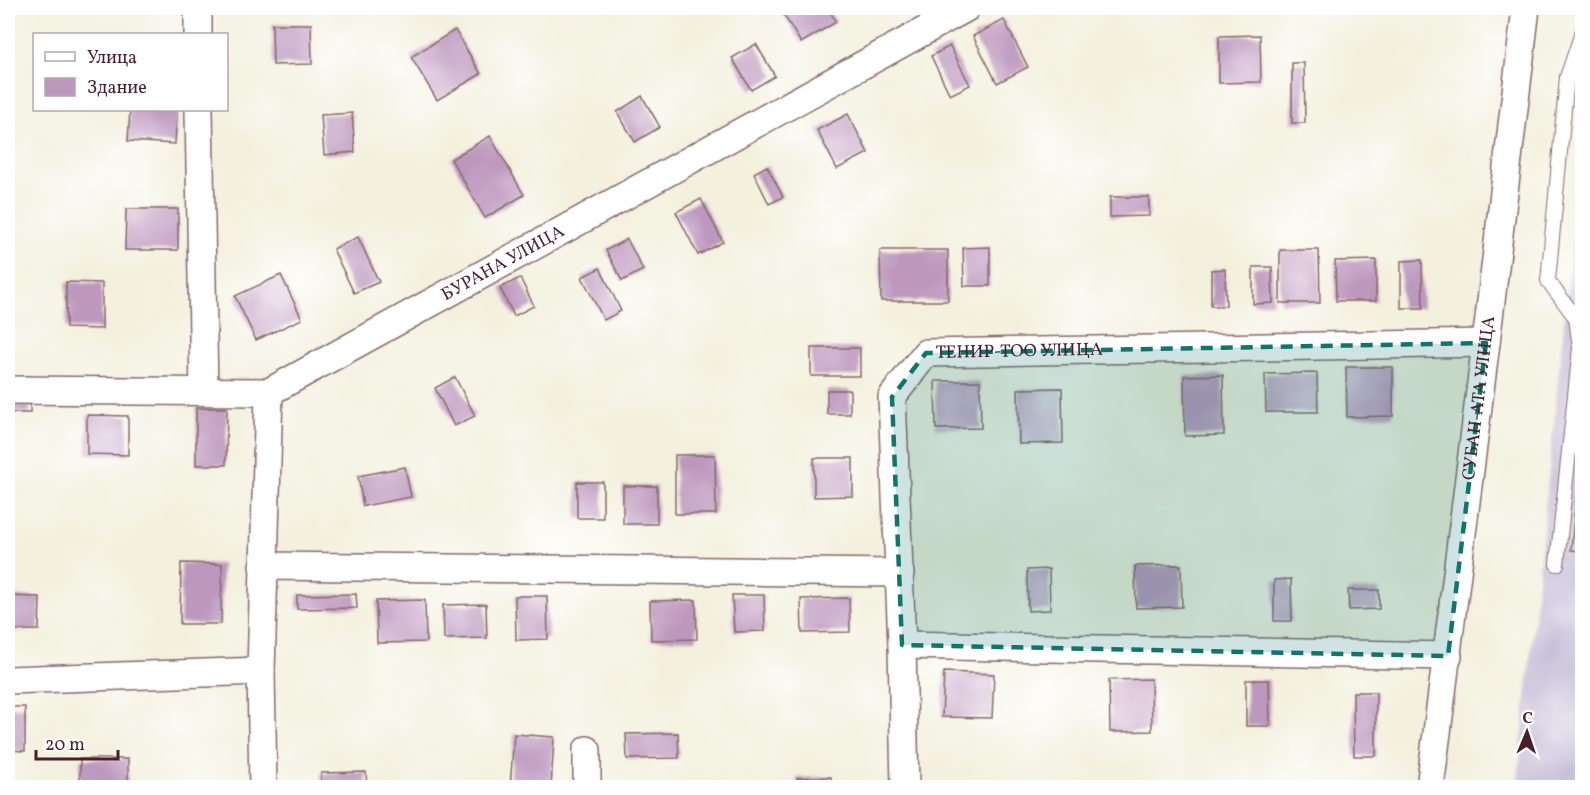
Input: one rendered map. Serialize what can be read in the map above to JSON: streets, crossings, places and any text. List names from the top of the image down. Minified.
{"streets":{"street":["БУРАНА УЛИЦА","ТЕНИР-ТОО УЛИЦА","СУБАН-АТА УЛИЦА"]},"crossings":[["ТЕНИР-ТОО УЛИЦА","СУБАН-АТА УЛИЦА"]],"legend":["Улица","Здание"],"scale_bar":"20 m","north":"top"}
